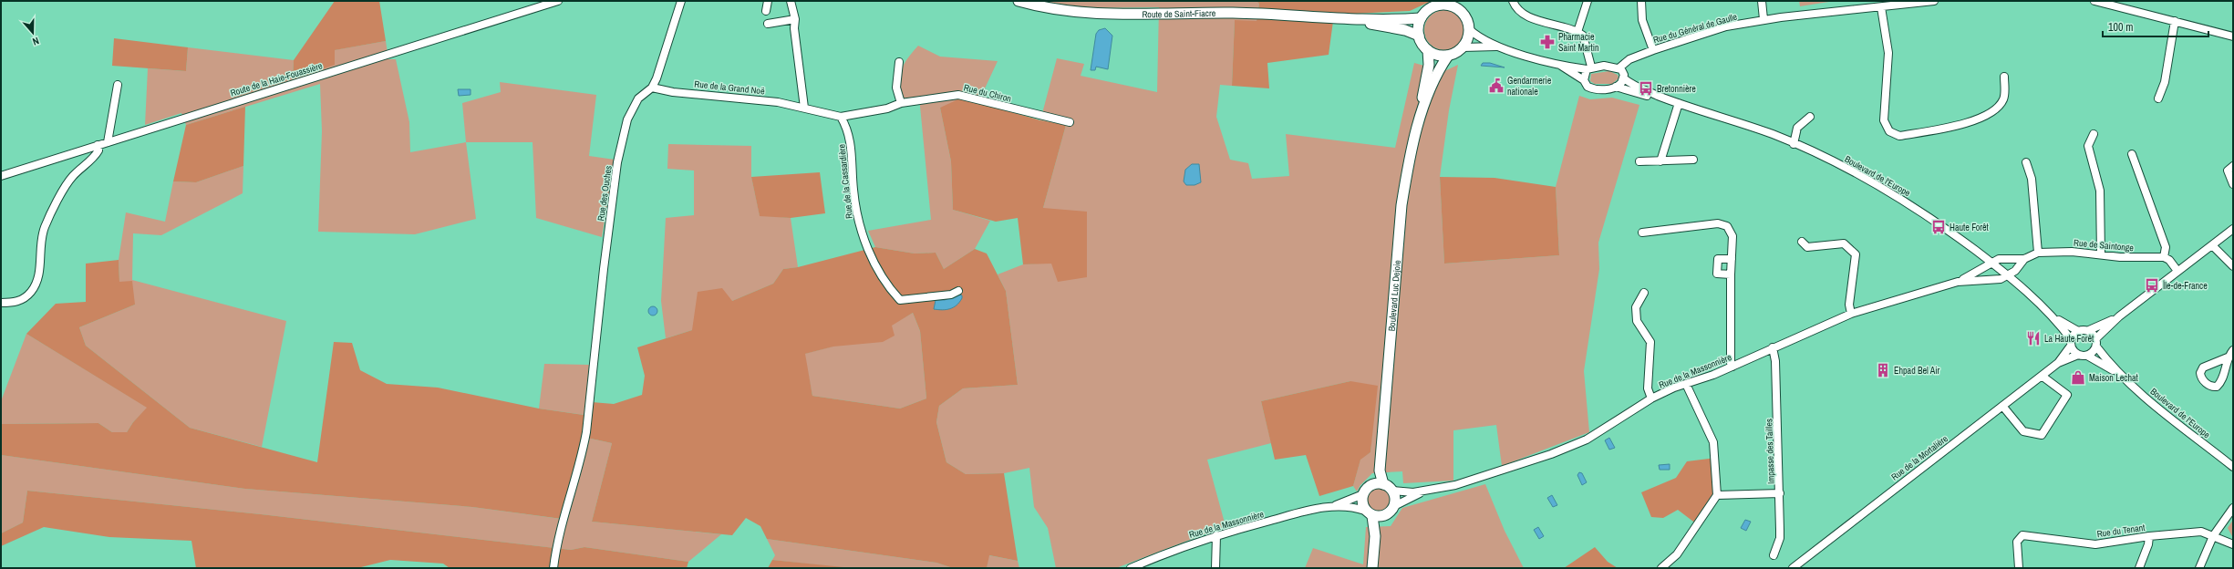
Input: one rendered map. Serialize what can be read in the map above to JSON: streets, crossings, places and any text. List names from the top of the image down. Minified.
{"streets":{"main road":["Route de Saint-Fiacre","Boulevard Luc Dejoie"],"street":["Rue du Général de Gaulle","Route de la Haie-Fouassière","Rue de la Grand Noë","Rue du Chiron","Boulevard de l'Europe","Rue de la Cassardière","Rue des Ouches","Rue de Saintonge","Rue de la Massonnière","Impasse des Tailles","Rue de la Mortalière","Rue du Tenant"]},"crossings":[["Route de Saint-Fiacre","Boulevard Luc Dejoie"],["Rue de la Grand Noë","Rue des Ouches"],["Rue du Chiron","Rue de la Cassardière"],["Boulevard de l'Europe","Rue de Saintonge"],["Boulevard de l'Europe","Rue de la Massonnière"],["Boulevard de l'Europe","Rue de la Mortalière"],["Rue de Saintonge","Rue de la Massonnière"],["Boulevard Luc Dejoie","Rue de la Massonnière"],["Rue de la Massonnière","Impasse des Tailles"]],"places":{"pharmacy":["Pharmacie Saint Martin"],"public building":["Gendarmerie nationale"],"bus stop":["Bretonnière","Haute Forêt","Île-de-France"],"restaurant":["La Haute Forêt"],"building":["Ehpad Bel Air"],"shop":["Maison Lechat"]},"scale_bar":"100 m","north":"bottom"}
